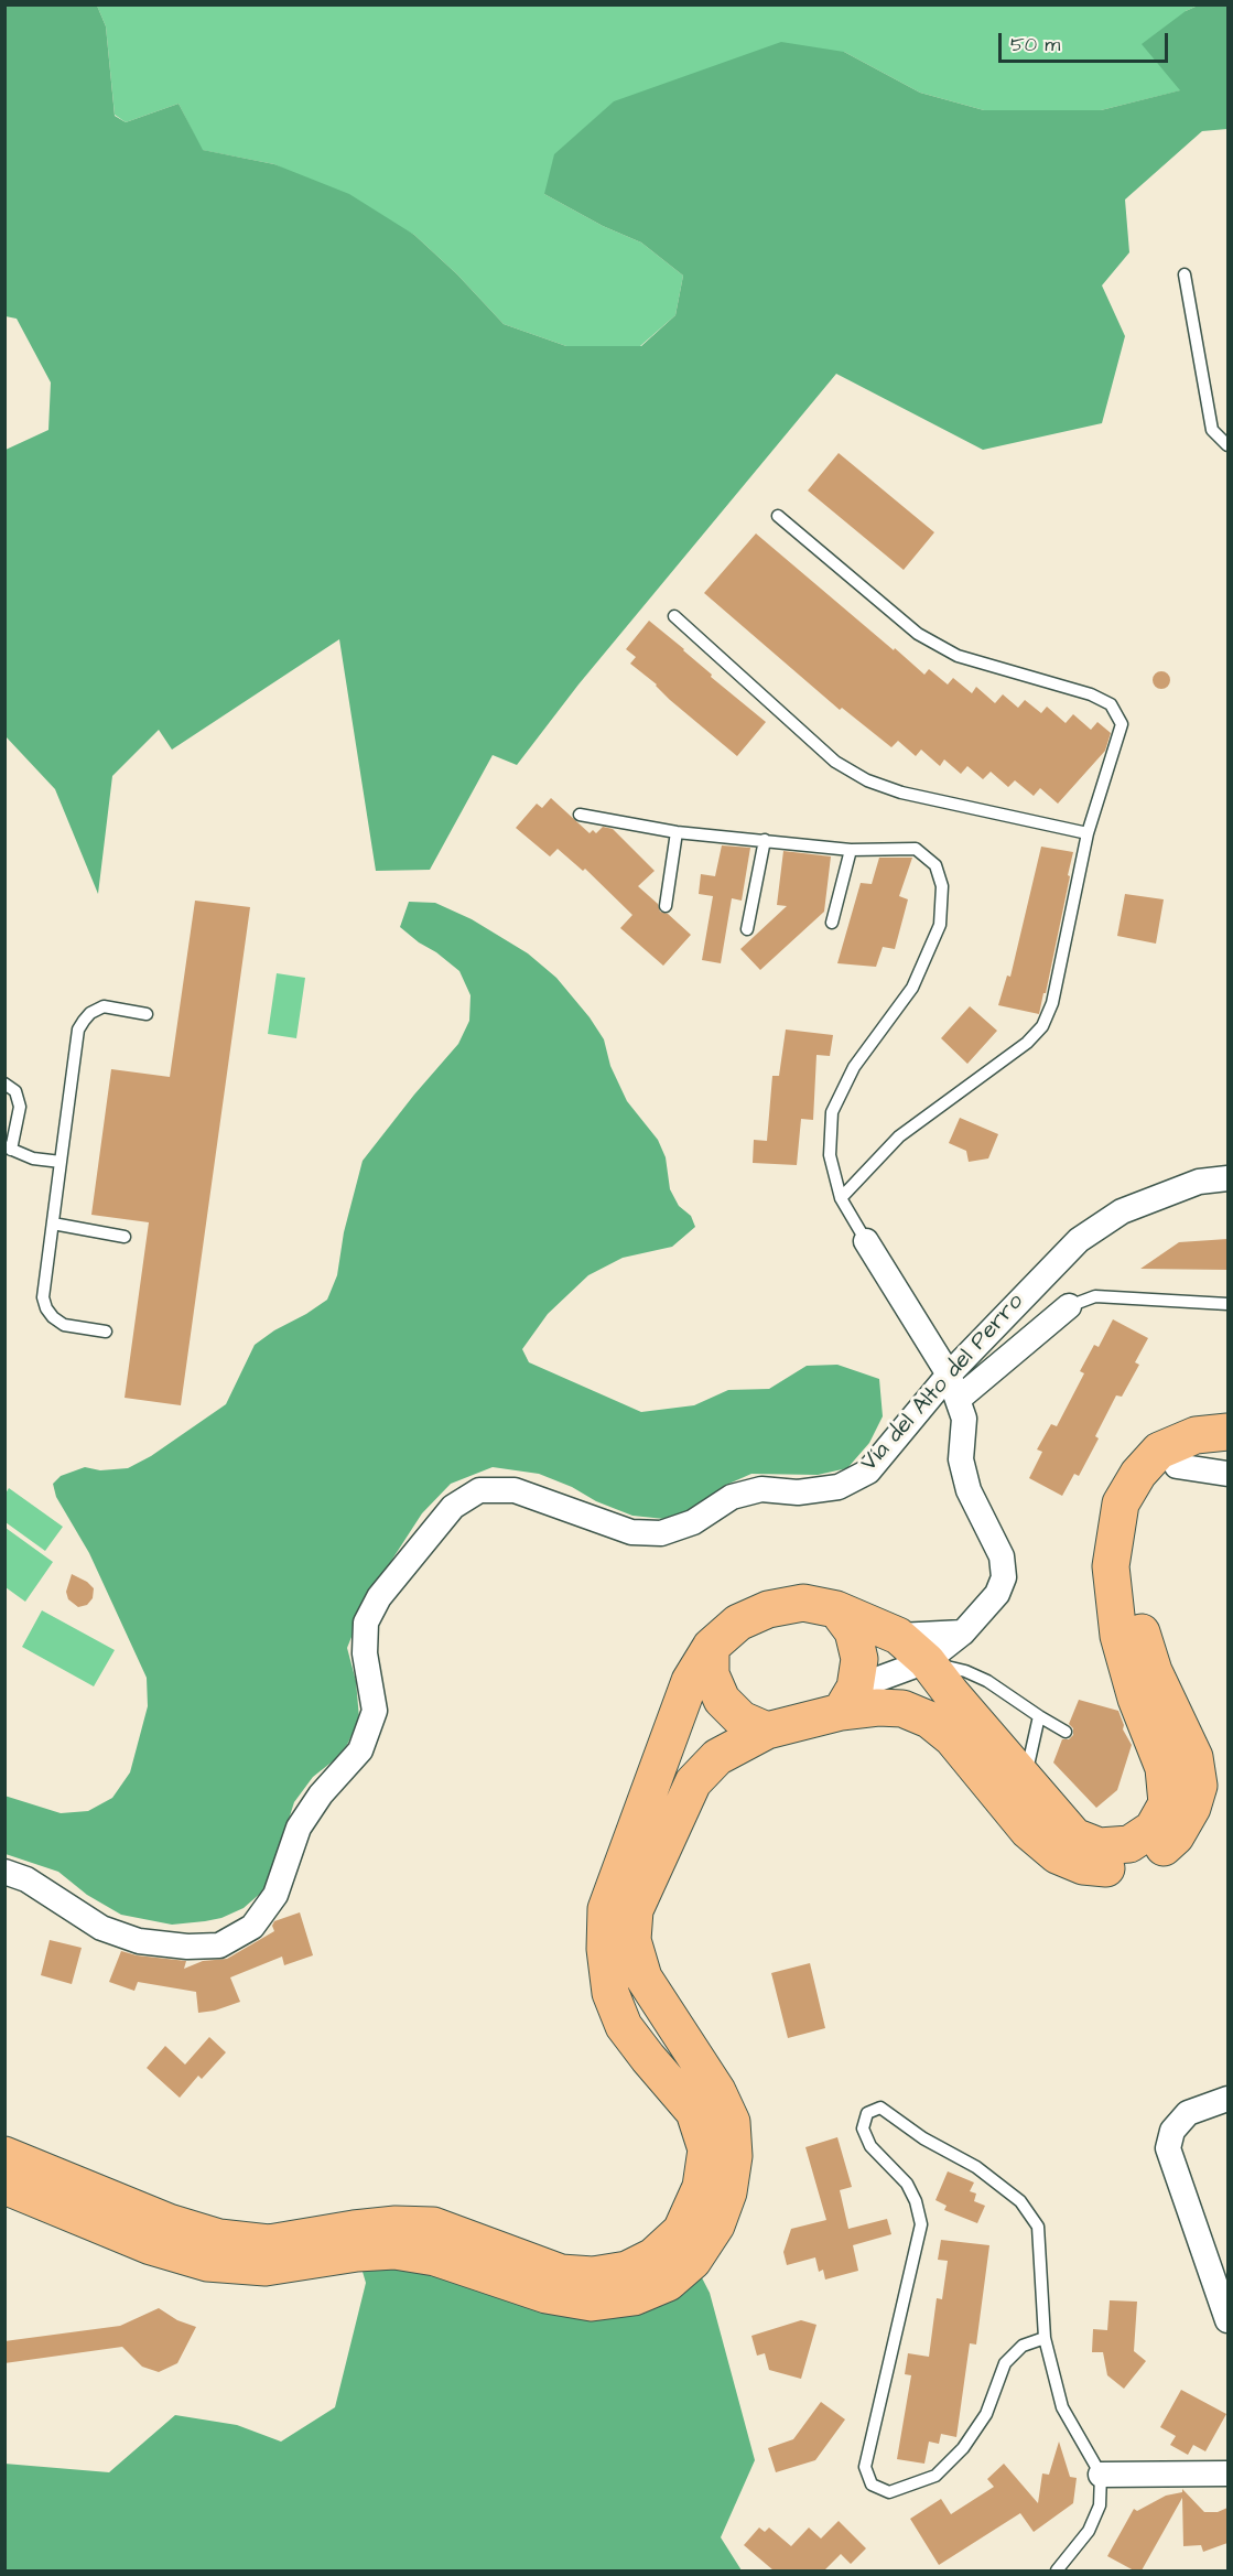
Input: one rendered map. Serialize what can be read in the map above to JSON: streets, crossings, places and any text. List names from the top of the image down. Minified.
{"streets":{"street":["Vía del Alto del Perro"]},"scale_bar":"50 m"}
